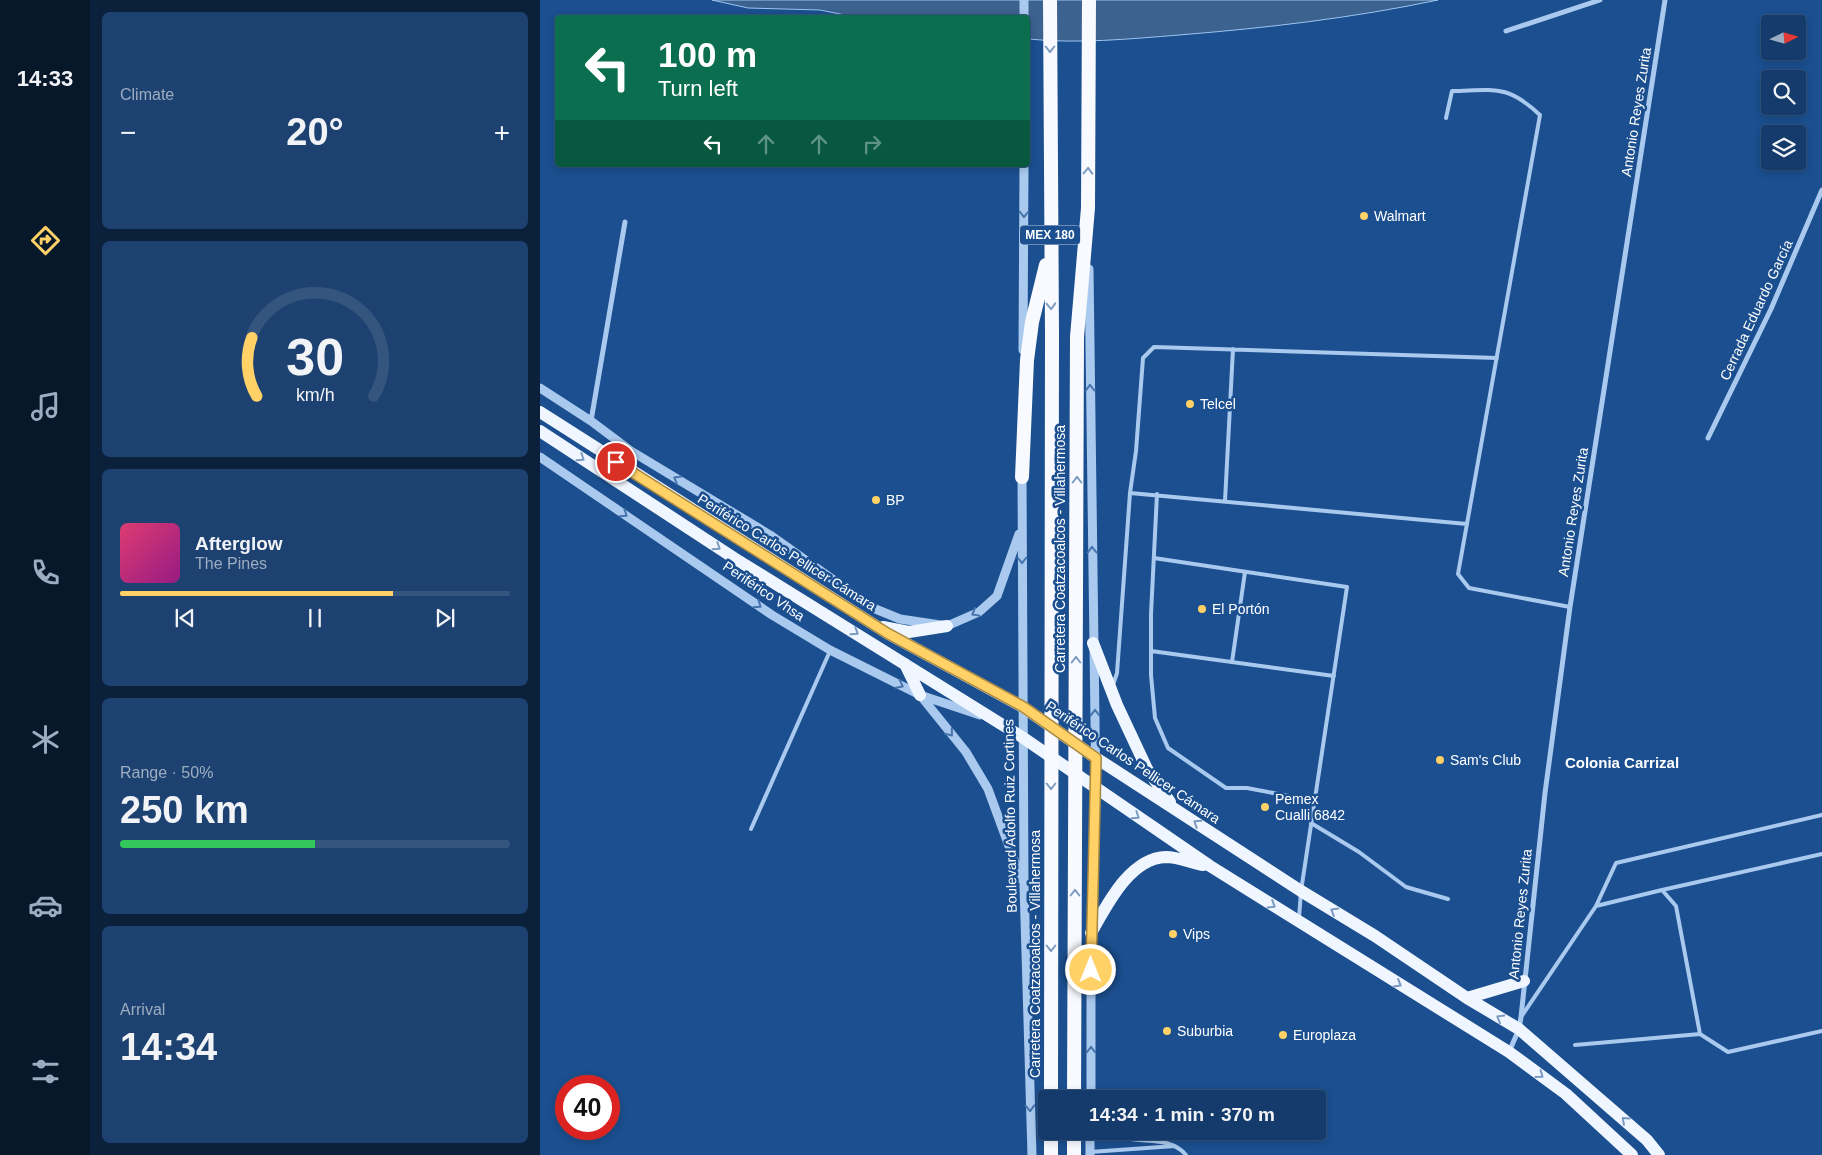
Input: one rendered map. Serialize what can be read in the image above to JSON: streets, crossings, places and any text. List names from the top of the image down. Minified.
{"streets":{"highway":["MEX 180","Carretera Coatzacoalcos - Villahermosa"],"main road":["Periférico Carlos Pellicer Cámara"],"street":["Antonio Reyes Zurita","Cerrada Eduardo García","Periférico Vhsa","Boulevard Adolfo Ruiz Cortines"]},"crossings":[["Antonio Reyes Zurita","Periférico Carlos Pellicer Cámara"],["Periférico Carlos Pellicer Cámara","Boulevard Adolfo Ruiz Cortines"]],"districts":["Colonia Carrizal"],"places":["Walmart","Telcel","BP","El Portón","Sam's Club","Pemex Cualli 6842","Vips","Suburbia","Europlaza"],"north":"right","page":{"tabs":"14:33","tile":["Climate",["Range · 50%","250 km"],["Arrival","14:34"]],"turn":["100 m","Turn left"],"heat":["−","20°","+"],"song":["Afterglow","The Pines"],"limit":"40","trip":"14:34 · 1 min · 370 m","gauge":["30","km/h"]}}
